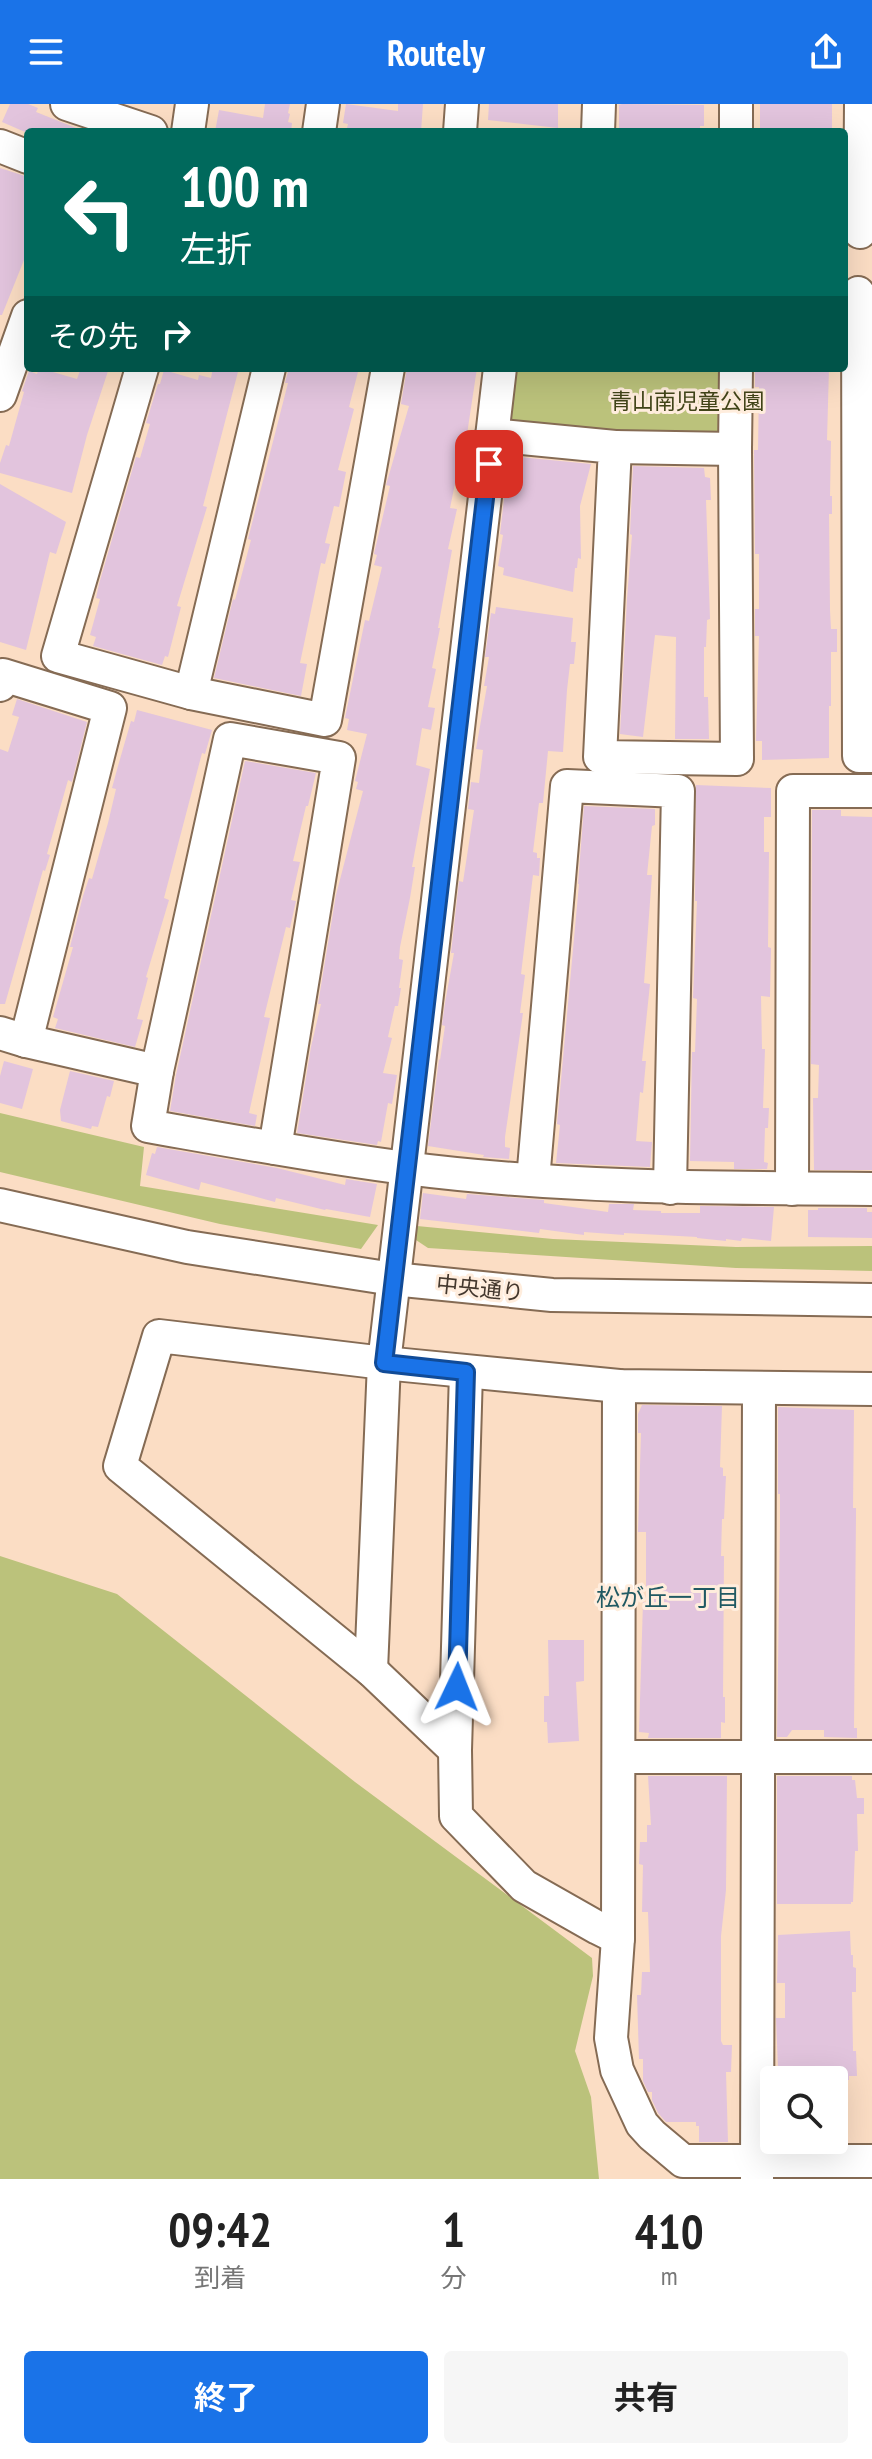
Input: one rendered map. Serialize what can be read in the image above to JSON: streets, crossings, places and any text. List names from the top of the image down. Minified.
{"streets":{"street":["中央通り"]},"districts":["松が丘一丁目"],"parks":["青山南児童公園"],"page":{"header":"Routely","turn":["100 m","左折"],"then":"その先","eta":["09:42","到着","1","分","410","m"],"buttons":["終了","共有"]}}
